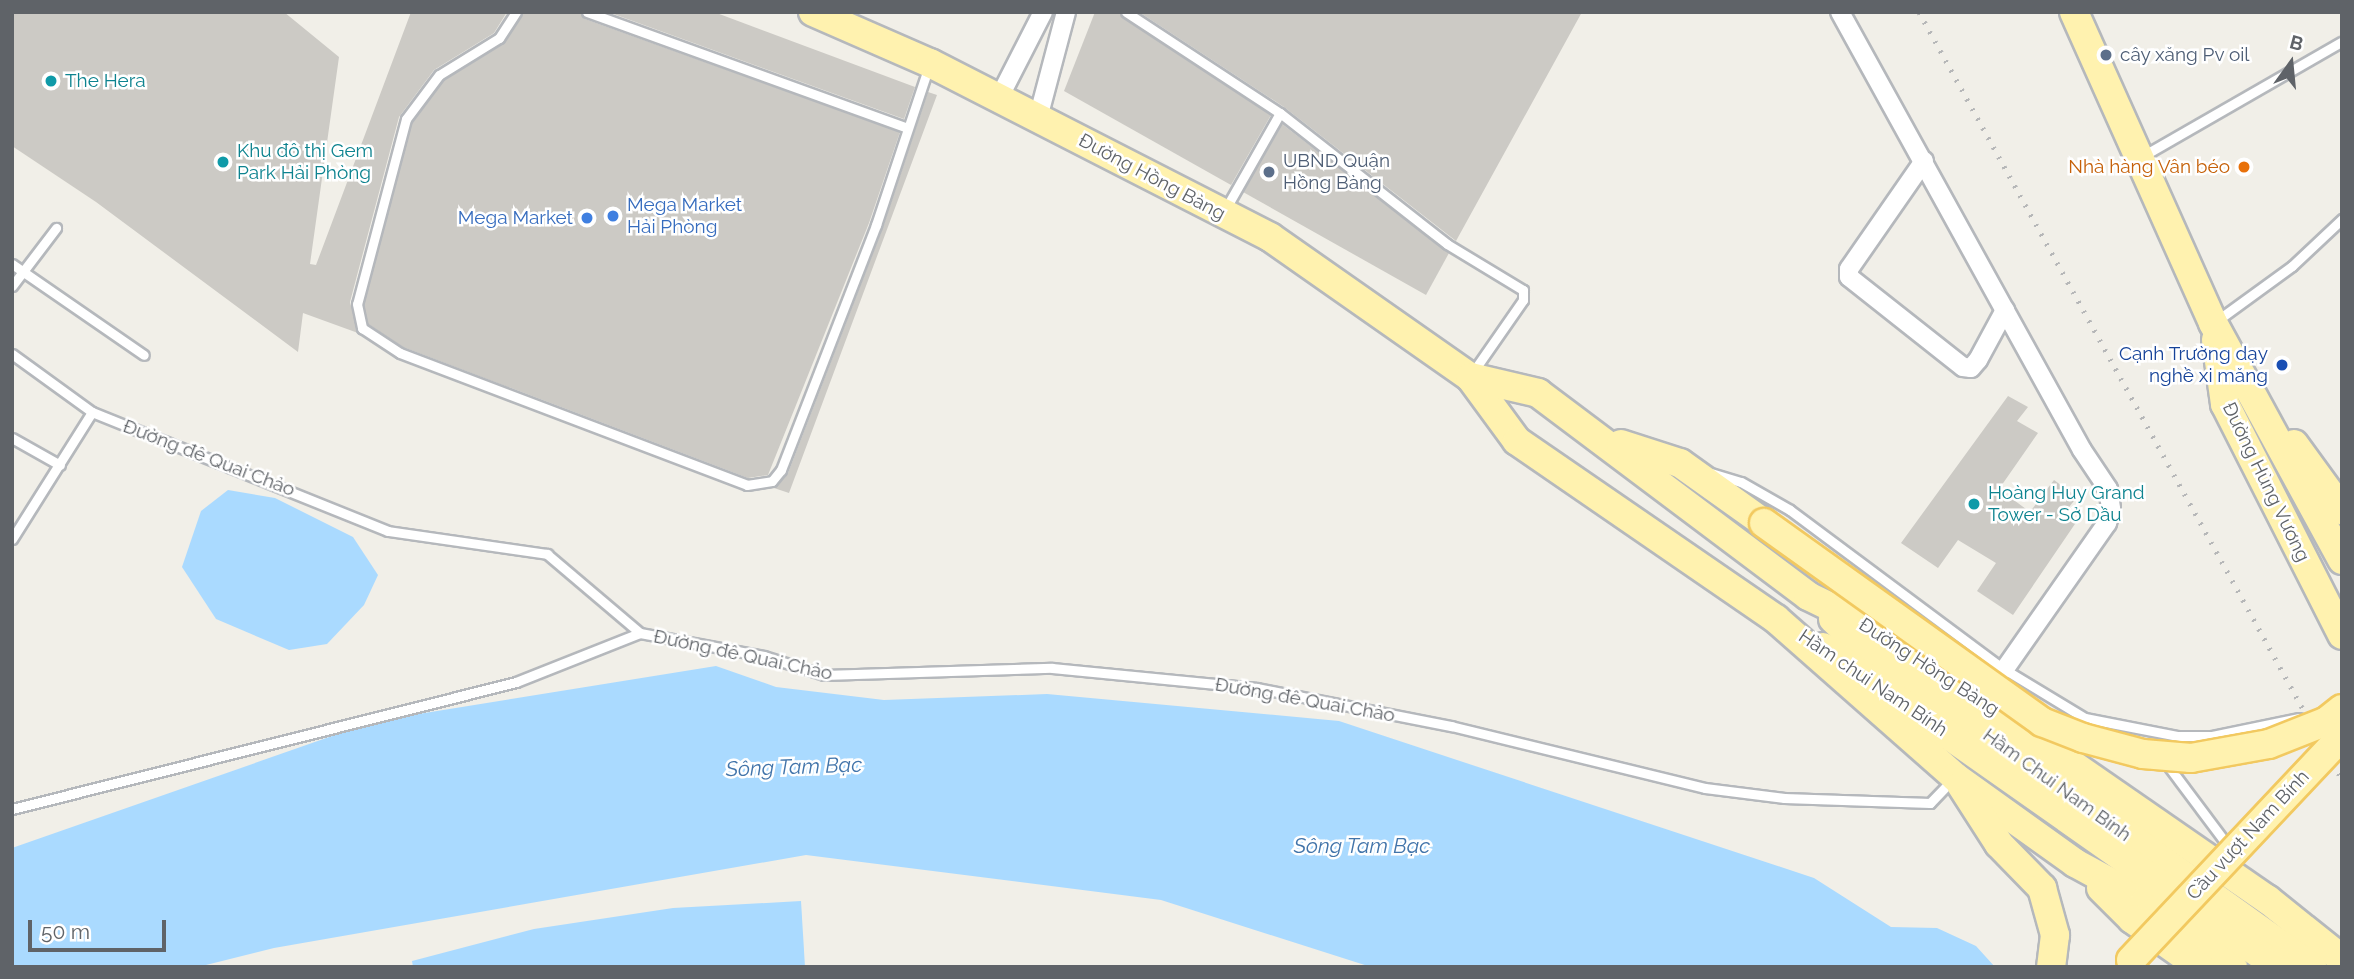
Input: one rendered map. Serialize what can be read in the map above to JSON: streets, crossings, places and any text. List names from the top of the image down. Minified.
{"streets":{"main road":["Đường Hồng Bàng","Đường Hùng Vương","Hầm chui Nam Bính","Hầm Chui Nam Bính","Cầu vượt Nam Bính"],"lane":["Đường đê Quai Chảo"]},"crossings":[["Đường Hồng Bàng","Đường đê Quai Chảo"],["Đường Hồng Bàng","Hầm chui Nam Bính"],["Đường Hồng Bàng","Hầm Chui Nam Bính"]],"water":["Sông Tam Bạc"],"places":["cây xăng Pv oil","The Hera","Khu đô thị Gem Park Hải Phòng","Nhà hàng Vân béo","UBND Quận Hồng Bàng","Mega Market Hải Phòng","Mega Market","Cạnh Trường dạy nghề xi măng","Hoàng Huy Grand Tower - Sở Dầu"],"scale_bar":"50 m","north":"top"}
